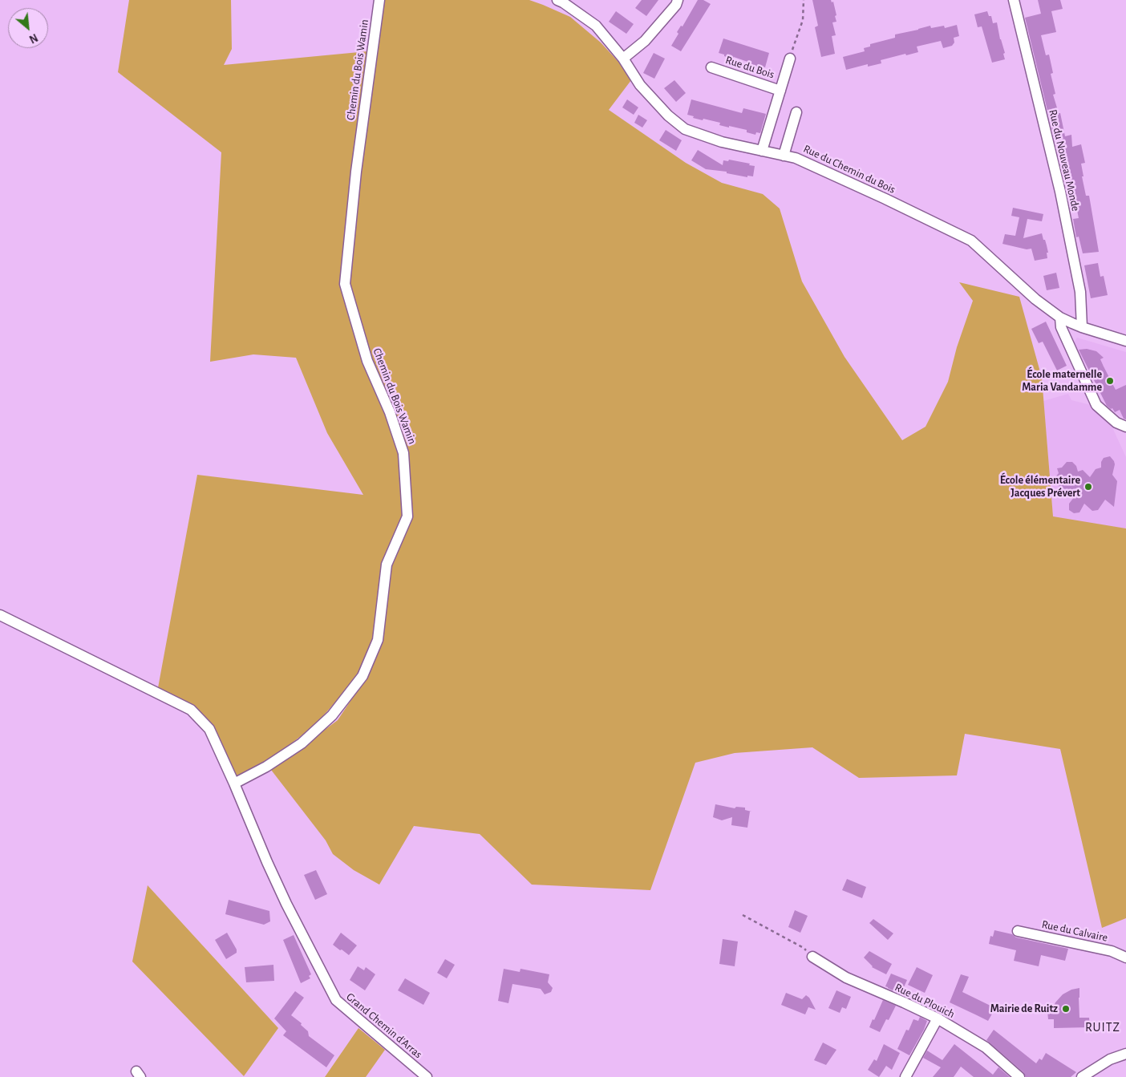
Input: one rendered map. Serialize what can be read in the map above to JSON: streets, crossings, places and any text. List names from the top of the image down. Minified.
{"streets":{"street":["Rue du Bois","Chemin du Bois Wamin","Rue du Nouveau Monde","Rue du Chemin du Bois","Rue du Calvaire","Rue du Plouich","Grand Chemin d'Arras"]},"crossings":[["Rue du Bois","Rue du Chemin du Bois"],["Chemin du Bois Wamin","Grand Chemin d'Arras"],["Rue du Nouveau Monde","Rue du Chemin du Bois"]],"districts":["RUITZ"],"places":["École maternelle Maria Vandamme","École élémentaire Jacques Prévert","Mairie de Ruitz"],"north":"bottom right"}
